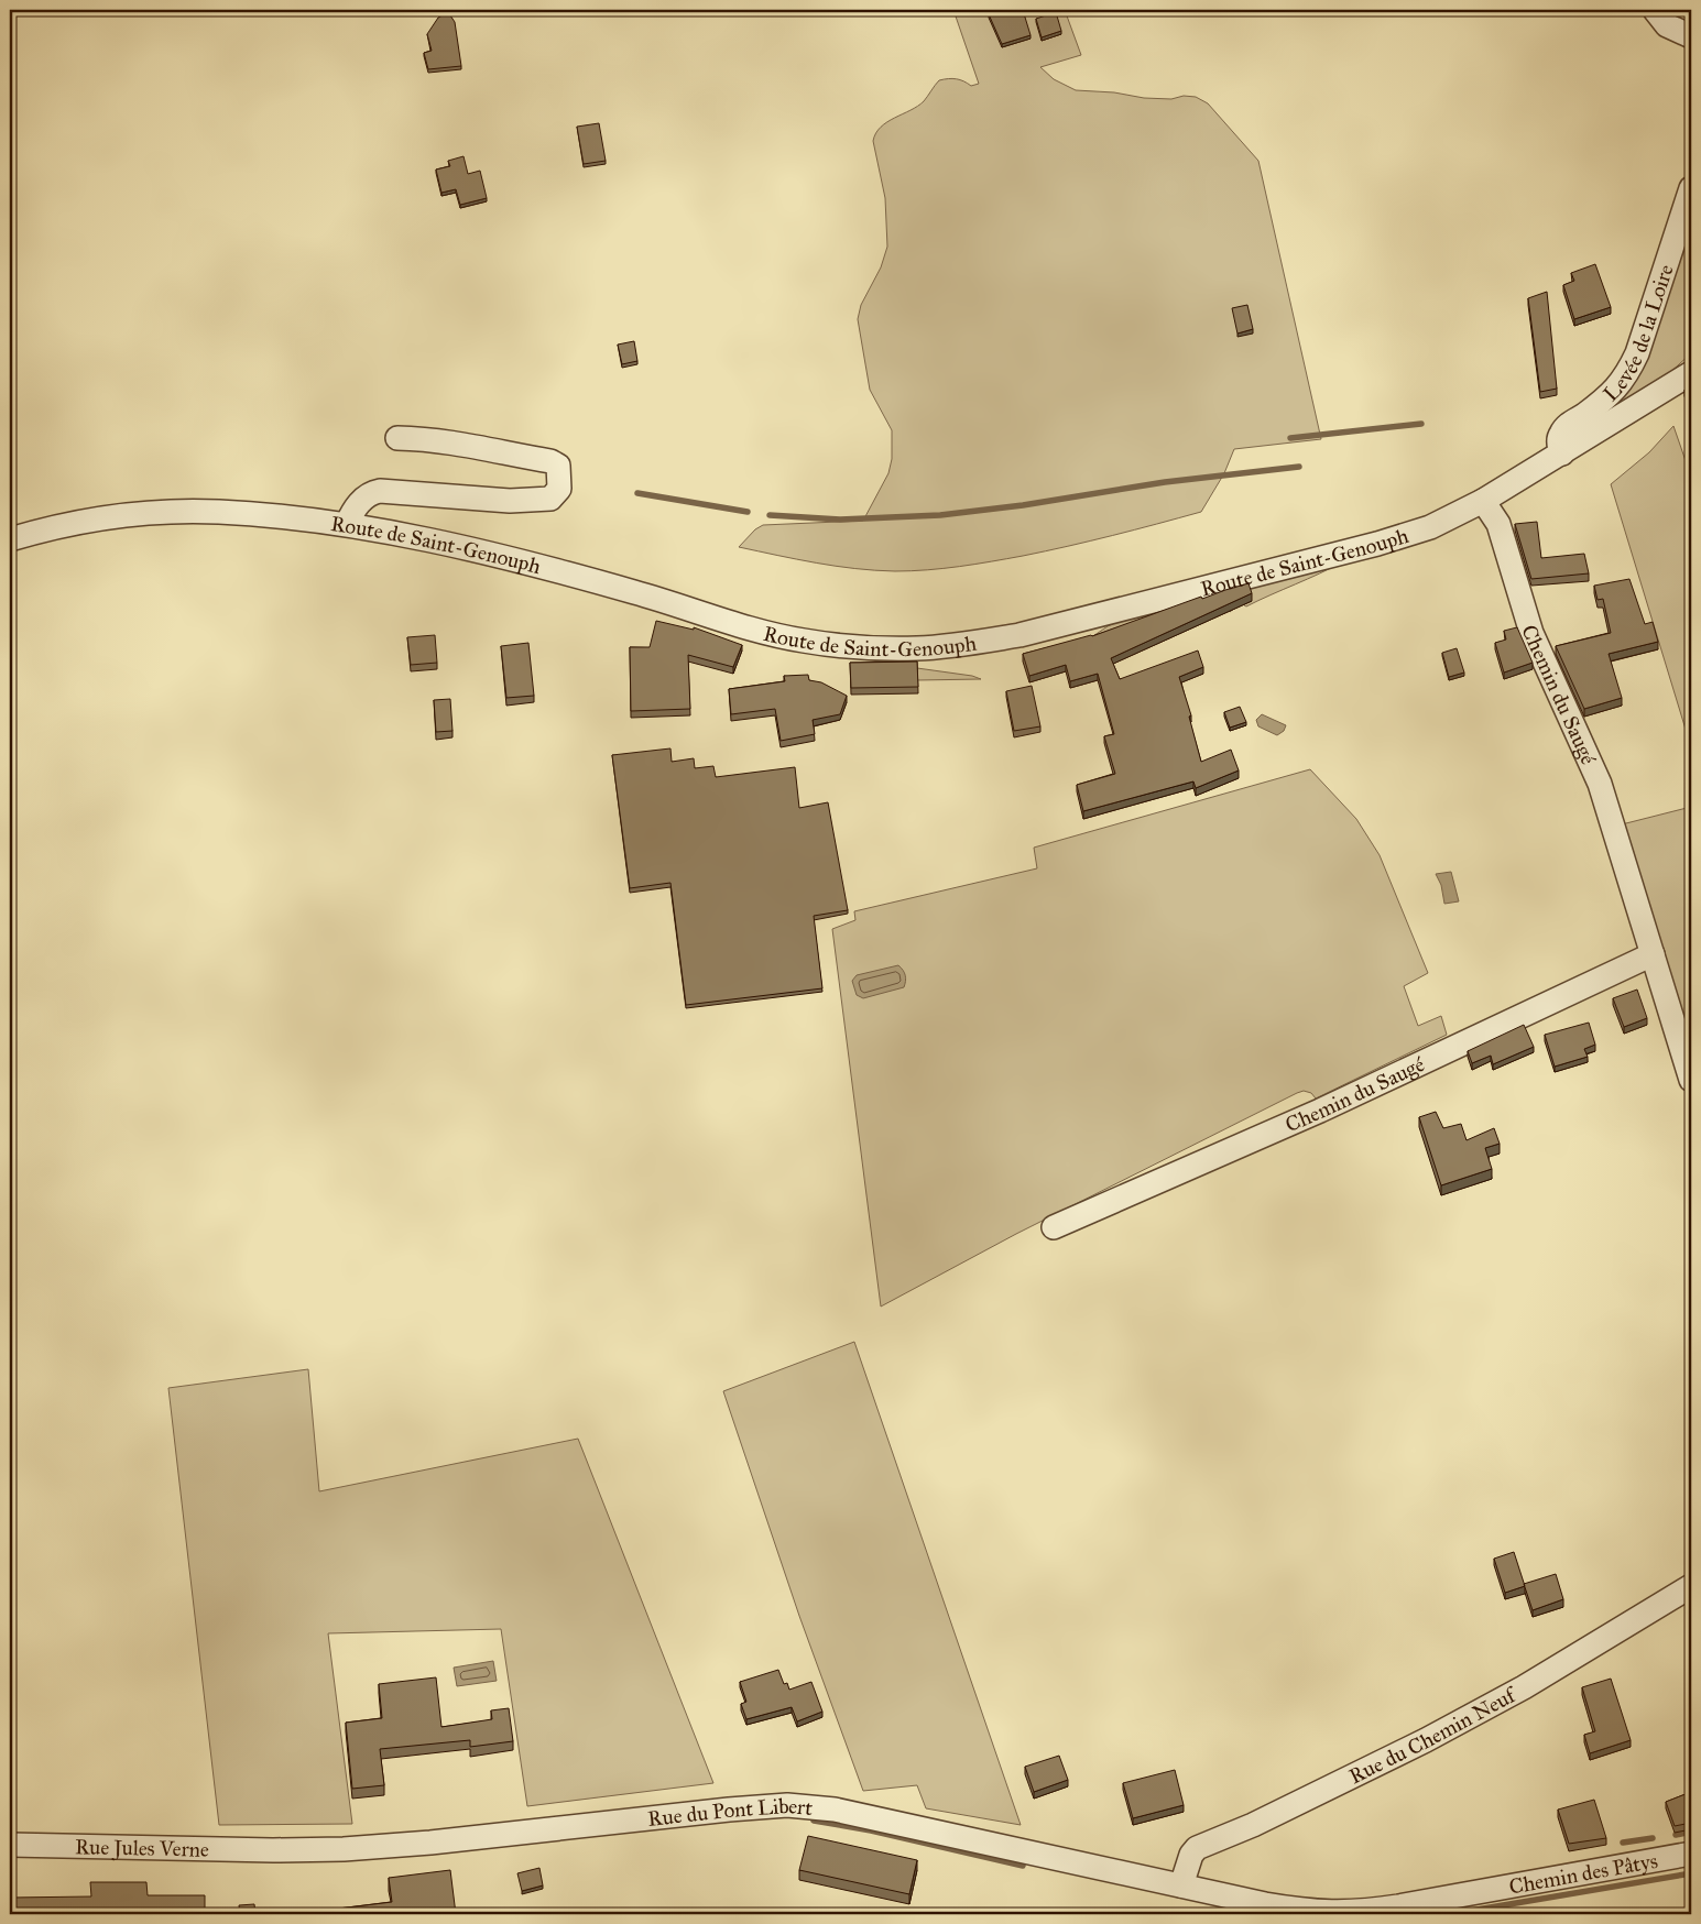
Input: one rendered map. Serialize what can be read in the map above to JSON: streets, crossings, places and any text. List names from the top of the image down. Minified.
{"streets":{"street":["Levée de la Loire","Route de Saint-Genouph","Chemin du Saugé","Rue du Chemin Neuf","Rue du Pont Libert","Rue Jules Verne","Chemin des Pâtys"]},"crossings":[["Levée de la Loire","Route de Saint-Genouph"],["Route de Saint-Genouph","Chemin du Saugé"],["Rue du Chemin Neuf","Rue du Pont Libert"],["Rue du Chemin Neuf","Chemin des Pâtys"],["Rue du Pont Libert","Rue Jules Verne"],["Rue du Pont Libert","Chemin des Pâtys"]]}
